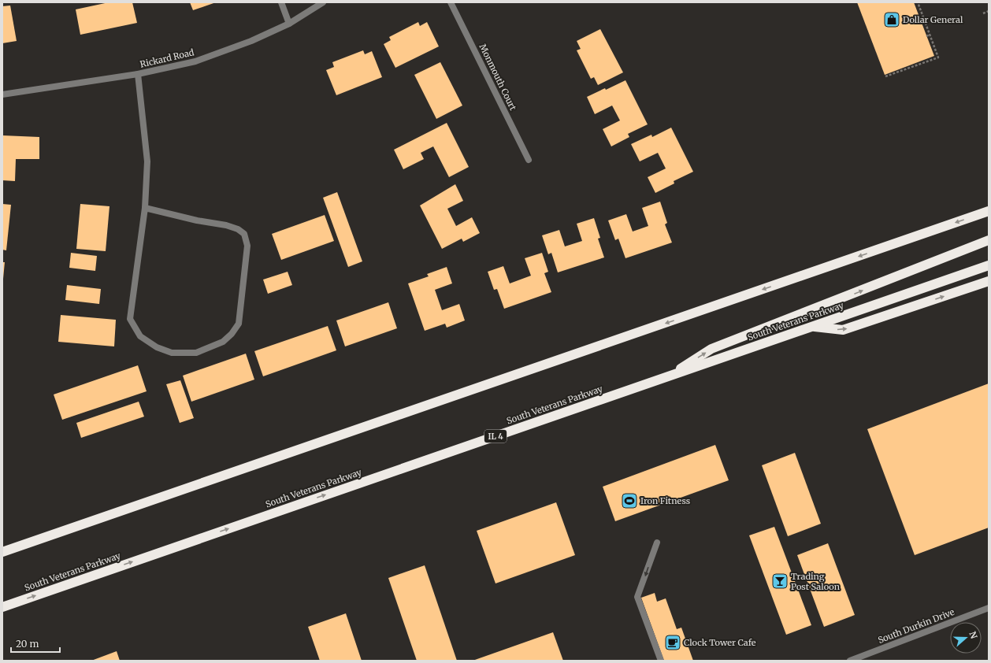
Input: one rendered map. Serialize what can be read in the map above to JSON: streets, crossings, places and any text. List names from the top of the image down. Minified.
{"streets":{"highway":["South Veterans Parkway","IL 4"],"street":["Rickard Road","Monmouth Court","South Durkin Drive"]},"places":{"shop":["Dollar General"],"sports":["Iron Fitness"],"bar":["Trading Post Saloon"],"cafe":["Clock Tower Cafe"]},"scale_bar":"20 m","north":"right"}
